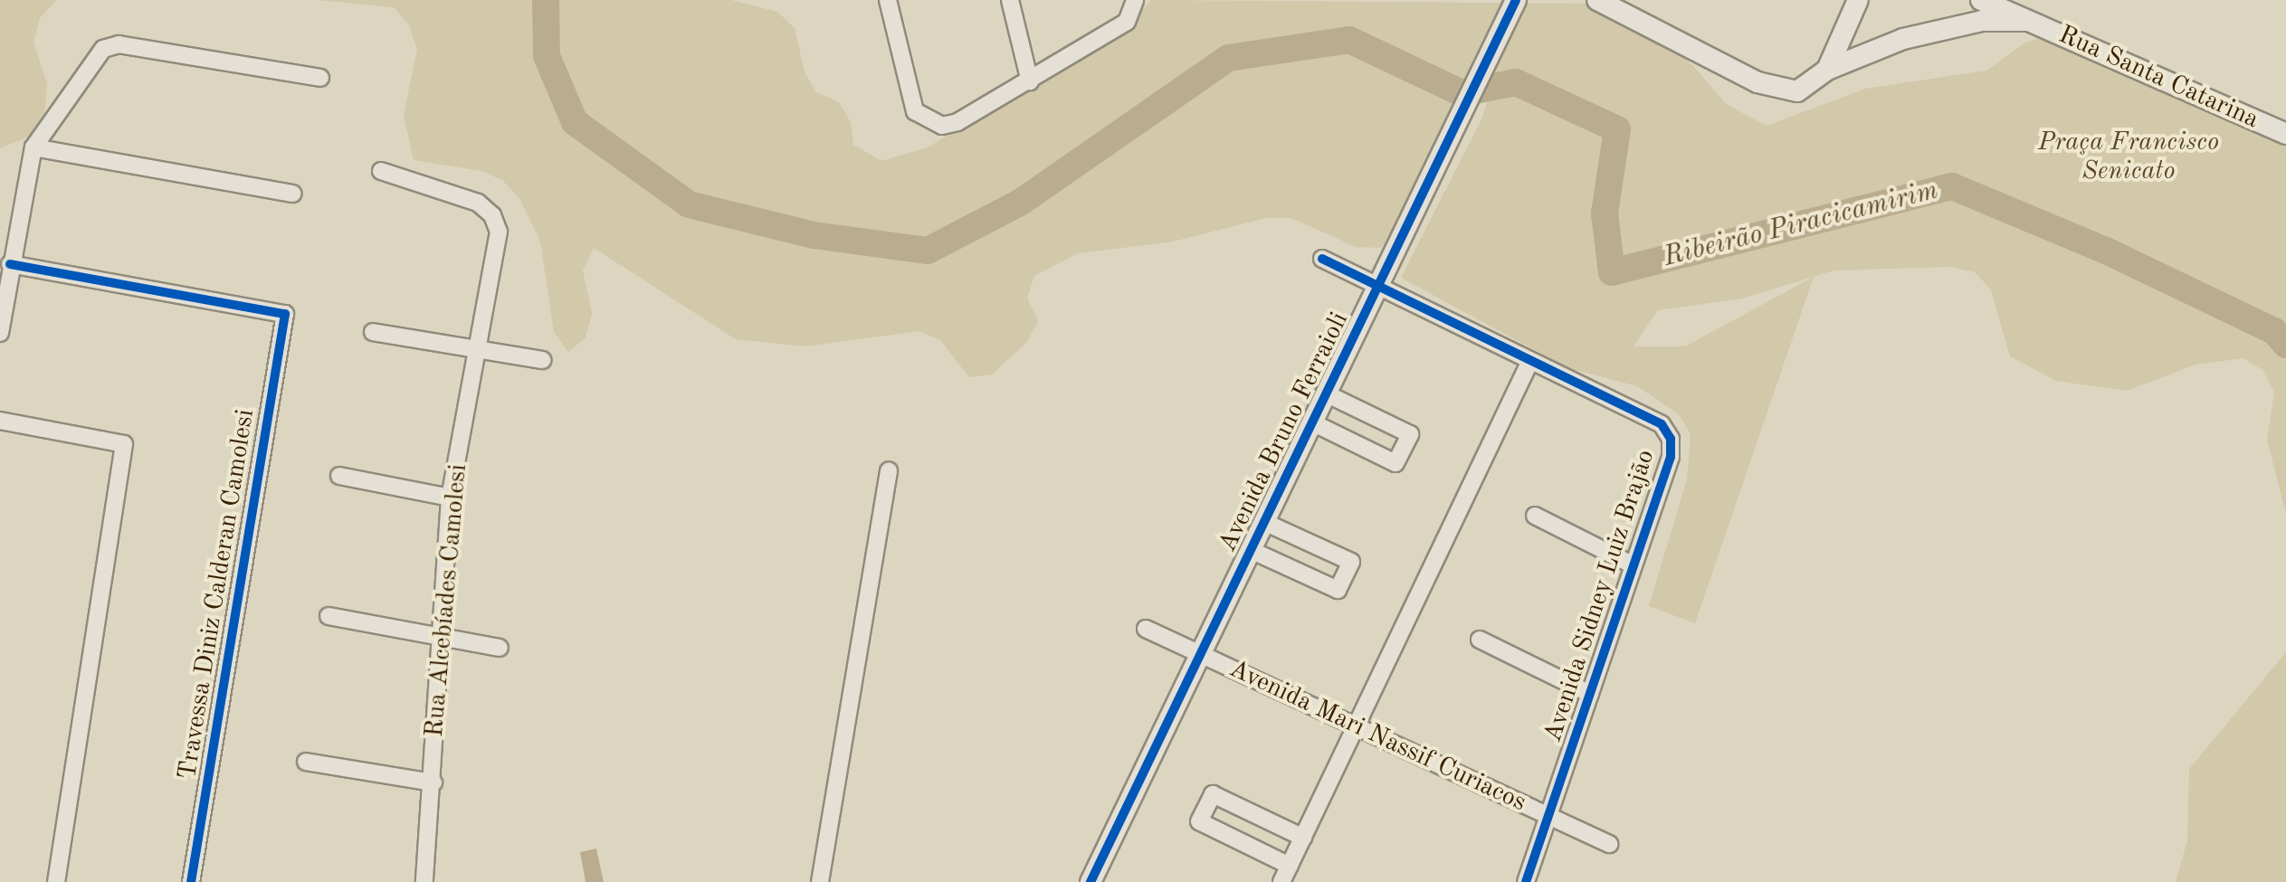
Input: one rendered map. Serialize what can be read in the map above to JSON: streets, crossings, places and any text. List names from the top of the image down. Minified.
{"streets":{"street":["Rua Santa Catarina","Avenida Bruno Ferraioli","Travessa Diniz Calderan Camolesi","Avenida Sidney Luiz Brajão","Rua Alcebíades Camolesi","Avenida Mari Nassif Curiacos"]},"crossings":[["Avenida Bruno Ferraioli","Avenida Sidney Luiz Brajão"],["Avenida Bruno Ferraioli","Avenida Mari Nassif Curiacos"],["Avenida Sidney Luiz Brajão","Avenida Mari Nassif Curiacos"]],"water":["Ribeirão Piracicamirim"],"parks":["Praça Francisco Senicato"]}
